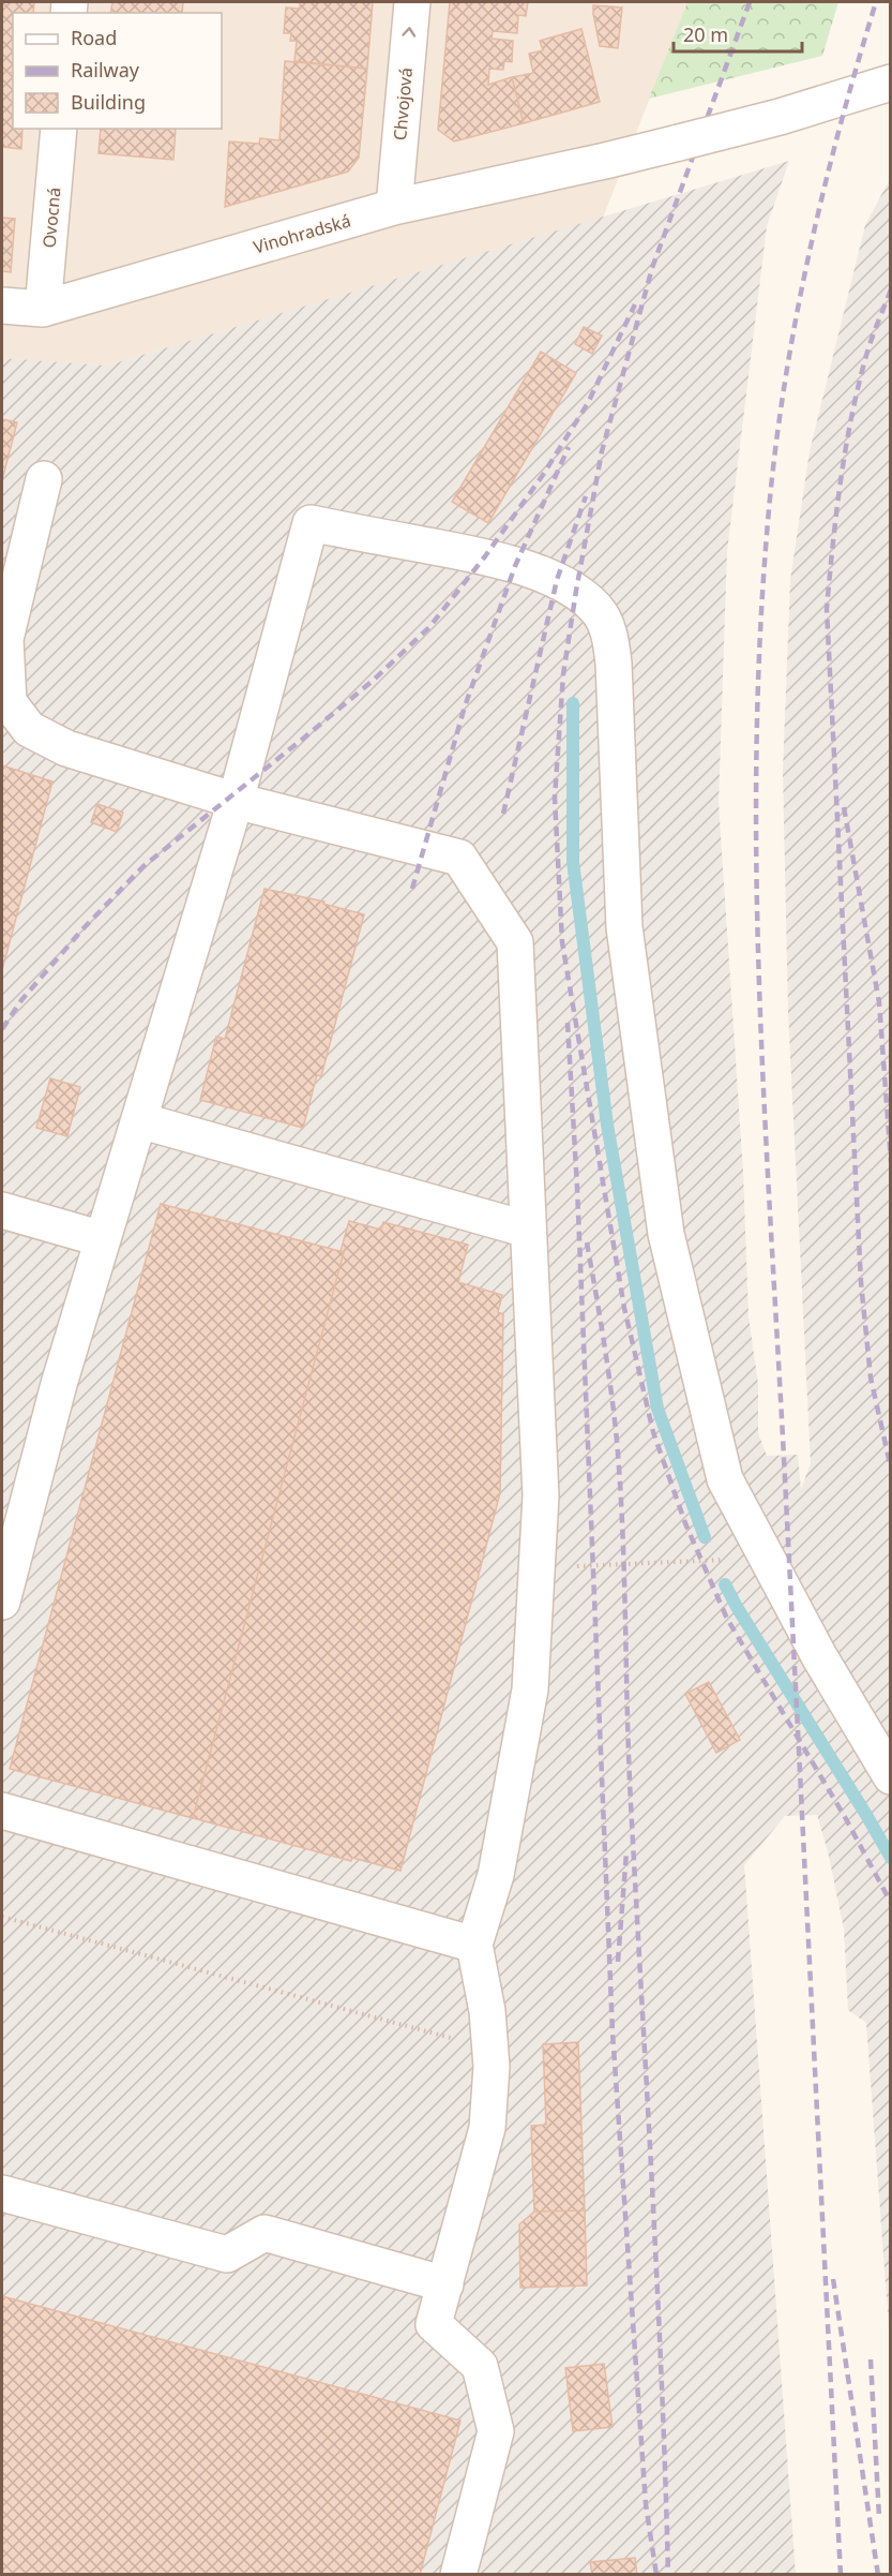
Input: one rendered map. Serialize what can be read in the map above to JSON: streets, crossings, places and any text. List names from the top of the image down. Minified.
{"streets":{"street":["Chvojová","Ovocná","Vinohradská"]},"crossings":[["Chvojová","Vinohradská"],["Ovocná","Vinohradská"]],"one_way":["Chvojová"],"legend":["Road","Railway","Building"],"scale_bar":"20 m"}
